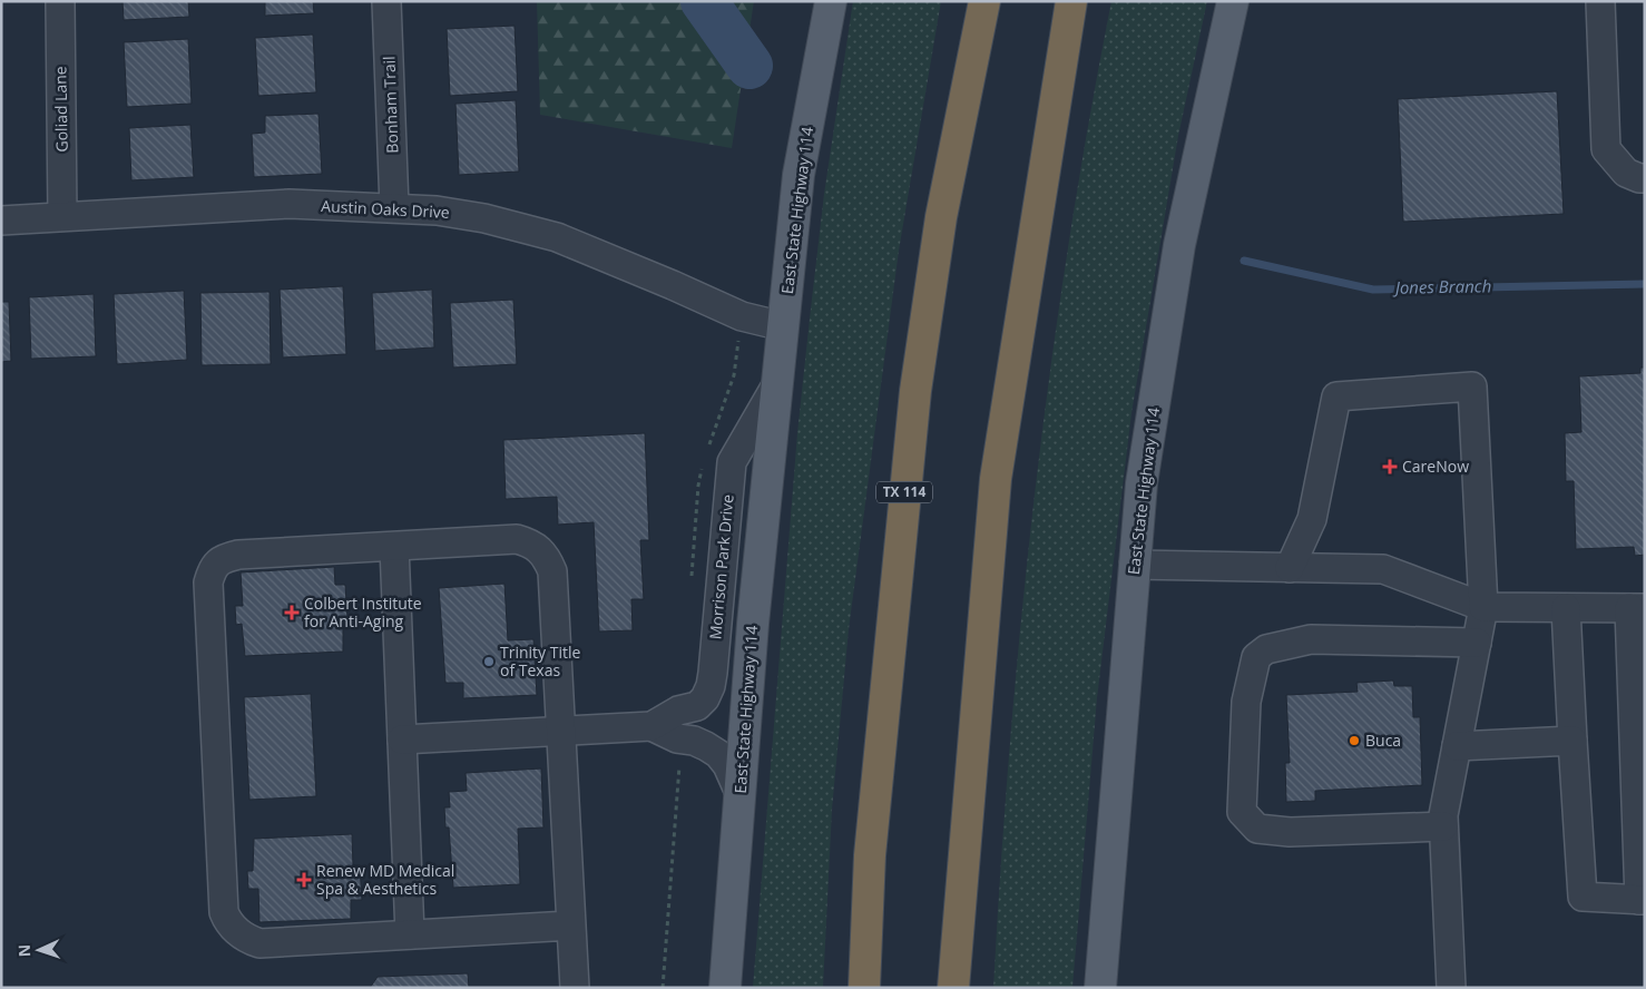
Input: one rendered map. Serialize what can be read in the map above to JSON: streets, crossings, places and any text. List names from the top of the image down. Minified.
{"streets":{"highway":["TX 114"],"main road":["East State Highway 114"],"street":["Bonham Trail","Goliad Lane","Austin Oaks Drive","Morrison Park Drive"]},"crossings":[["Bonham Trail","Austin Oaks Drive"],["Goliad Lane","Austin Oaks Drive"],["Austin Oaks Drive","East State Highway 114"],["East State Highway 114","Morrison Park Drive"]],"water":["Jones Branch"],"places":{"health":["CareNow","Colbert Institute for Anti-Aging","Renew MD Medical Spa & Aesthetics"],"other":["Trinity Title of Texas","Buca"]},"north":"left"}
